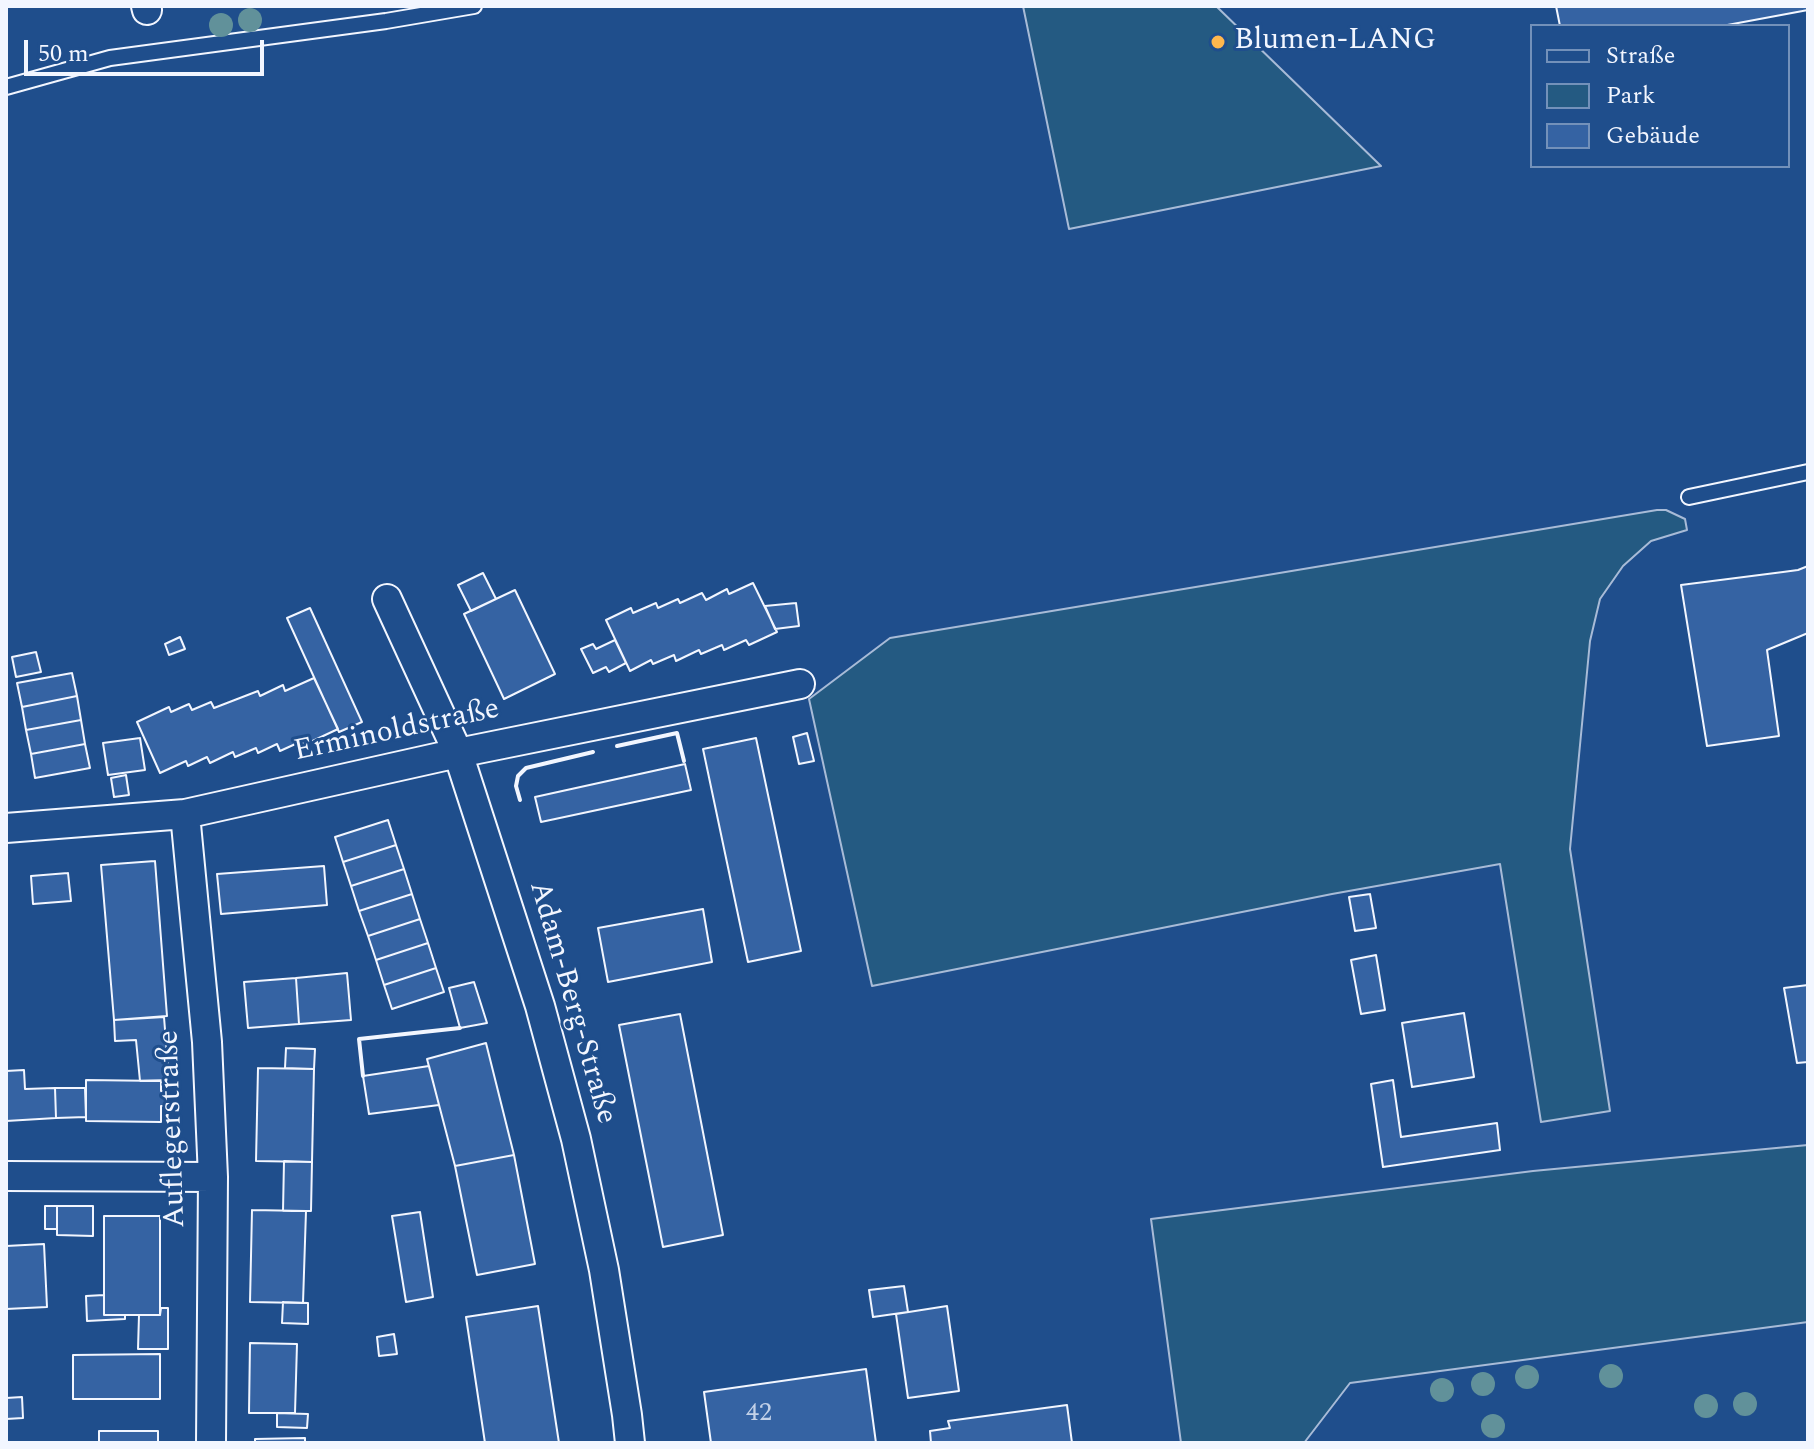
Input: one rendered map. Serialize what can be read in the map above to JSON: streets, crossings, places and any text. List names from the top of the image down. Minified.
{"streets":{"street":["Erminoldstraße","Adam-Berg-Straße","Auflegerstraße"]},"crossings":[["Erminoldstraße","Adam-Berg-Straße"],["Erminoldstraße","Auflegerstraße"]],"places":["Blumen-LANG"],"house_numbers":["42"],"legend":["Straße","Park","Gebäude"],"scale_bar":"50 m"}
